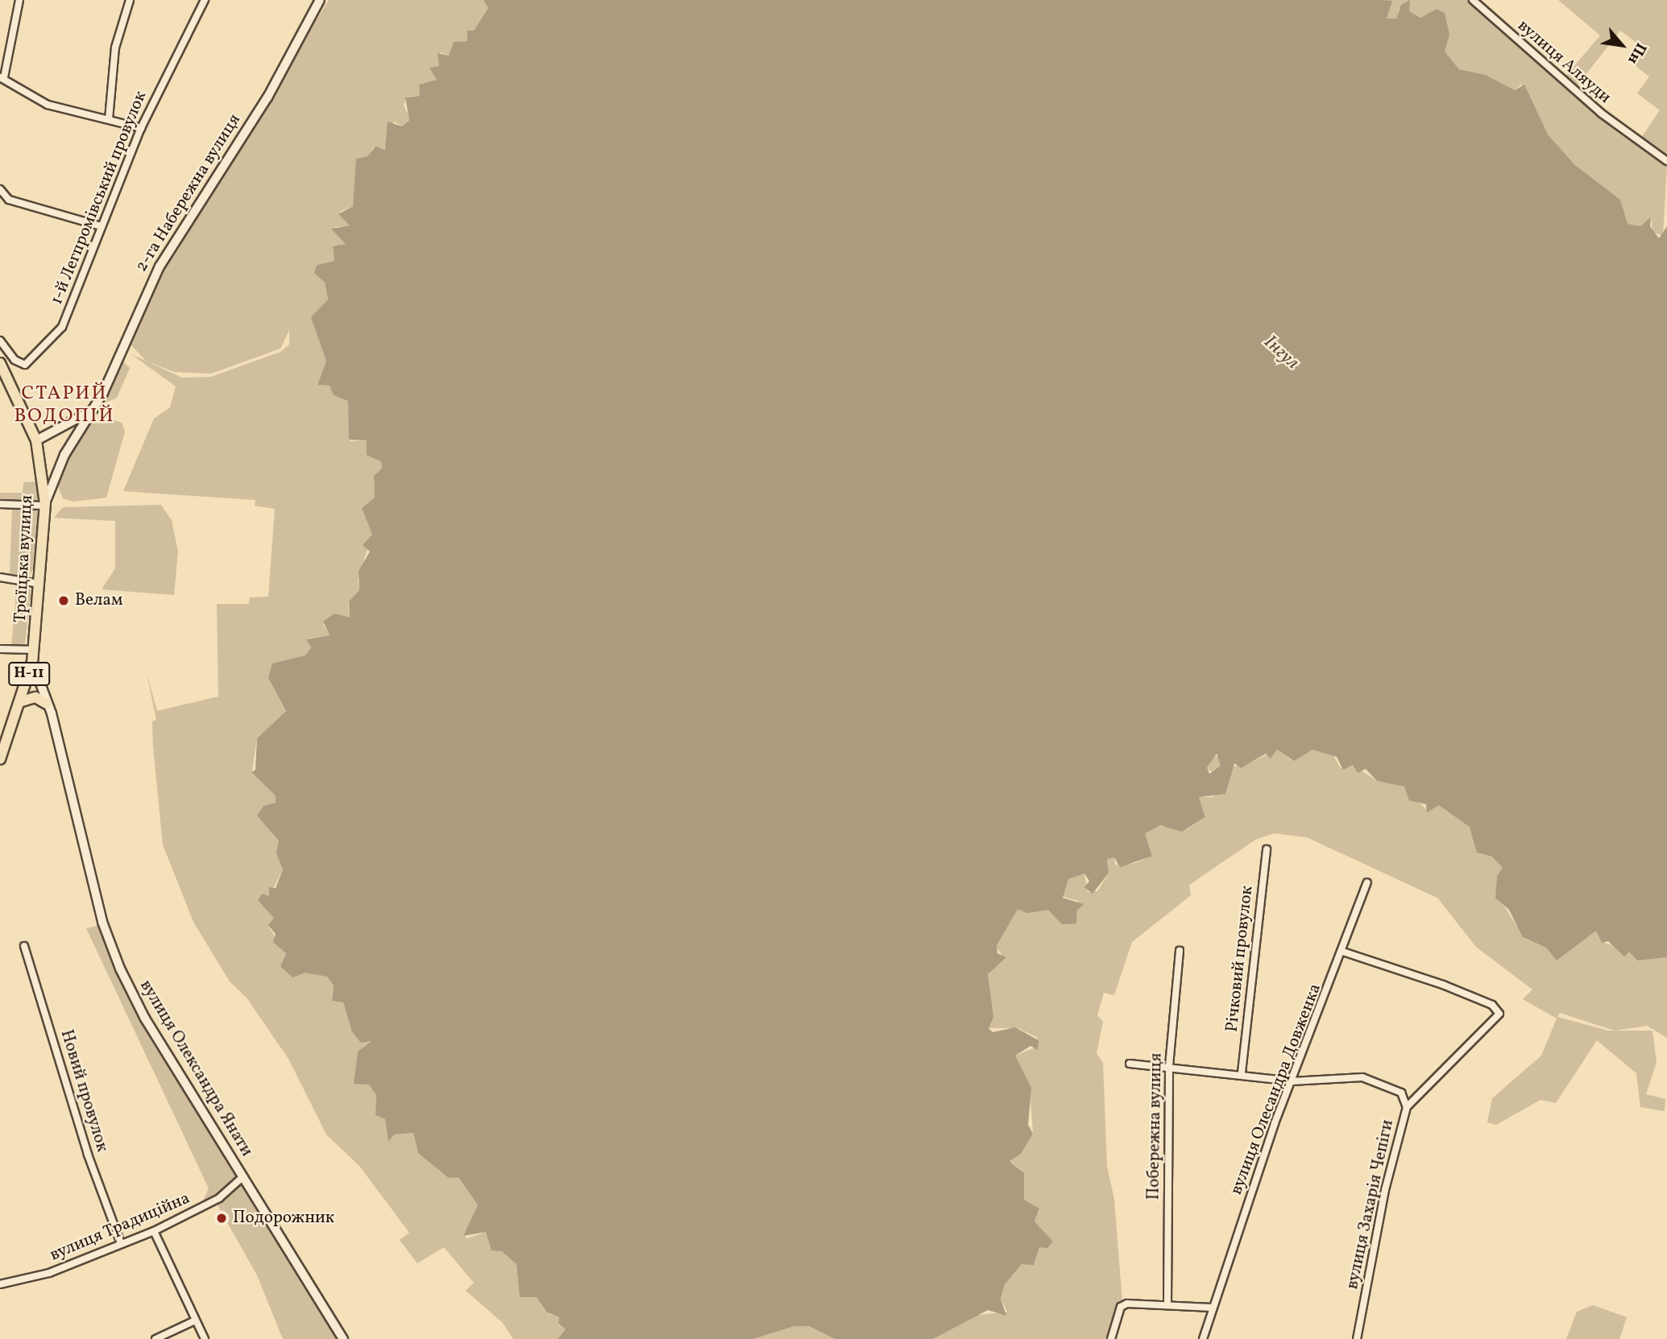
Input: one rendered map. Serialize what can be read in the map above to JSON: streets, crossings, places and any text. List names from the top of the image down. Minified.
{"streets":{"main road":["Троїцька вулиця","Н-11"],"street":["вулиця Аляуди","2-га Набережна вулиця","1-й Легпромівський провулок","Річковий провулок","вулиця Олександра Янати","вулиця Олесандра Довженка","Новий провулок","Побережна вулиця","вулиця Захарія Чепіги","вулиця Традиційна"]},"crossings":[["2-га Набережна вулиця","Троїцька вулиця"],["Троїцька вулиця","вулиця Олександра Янати"],["вулиця Олександра Янати","вулиця Традиційна"],["вулиця Олесандра Довженка","вулиця Захарія Чепіги"],["Новий провулок","вулиця Традиційна"]],"districts":["СТАРИЙ ВОДОПІЙ"],"water":["Інгул"],"places":["Велам","Подорожник"],"north":"bottom right"}
